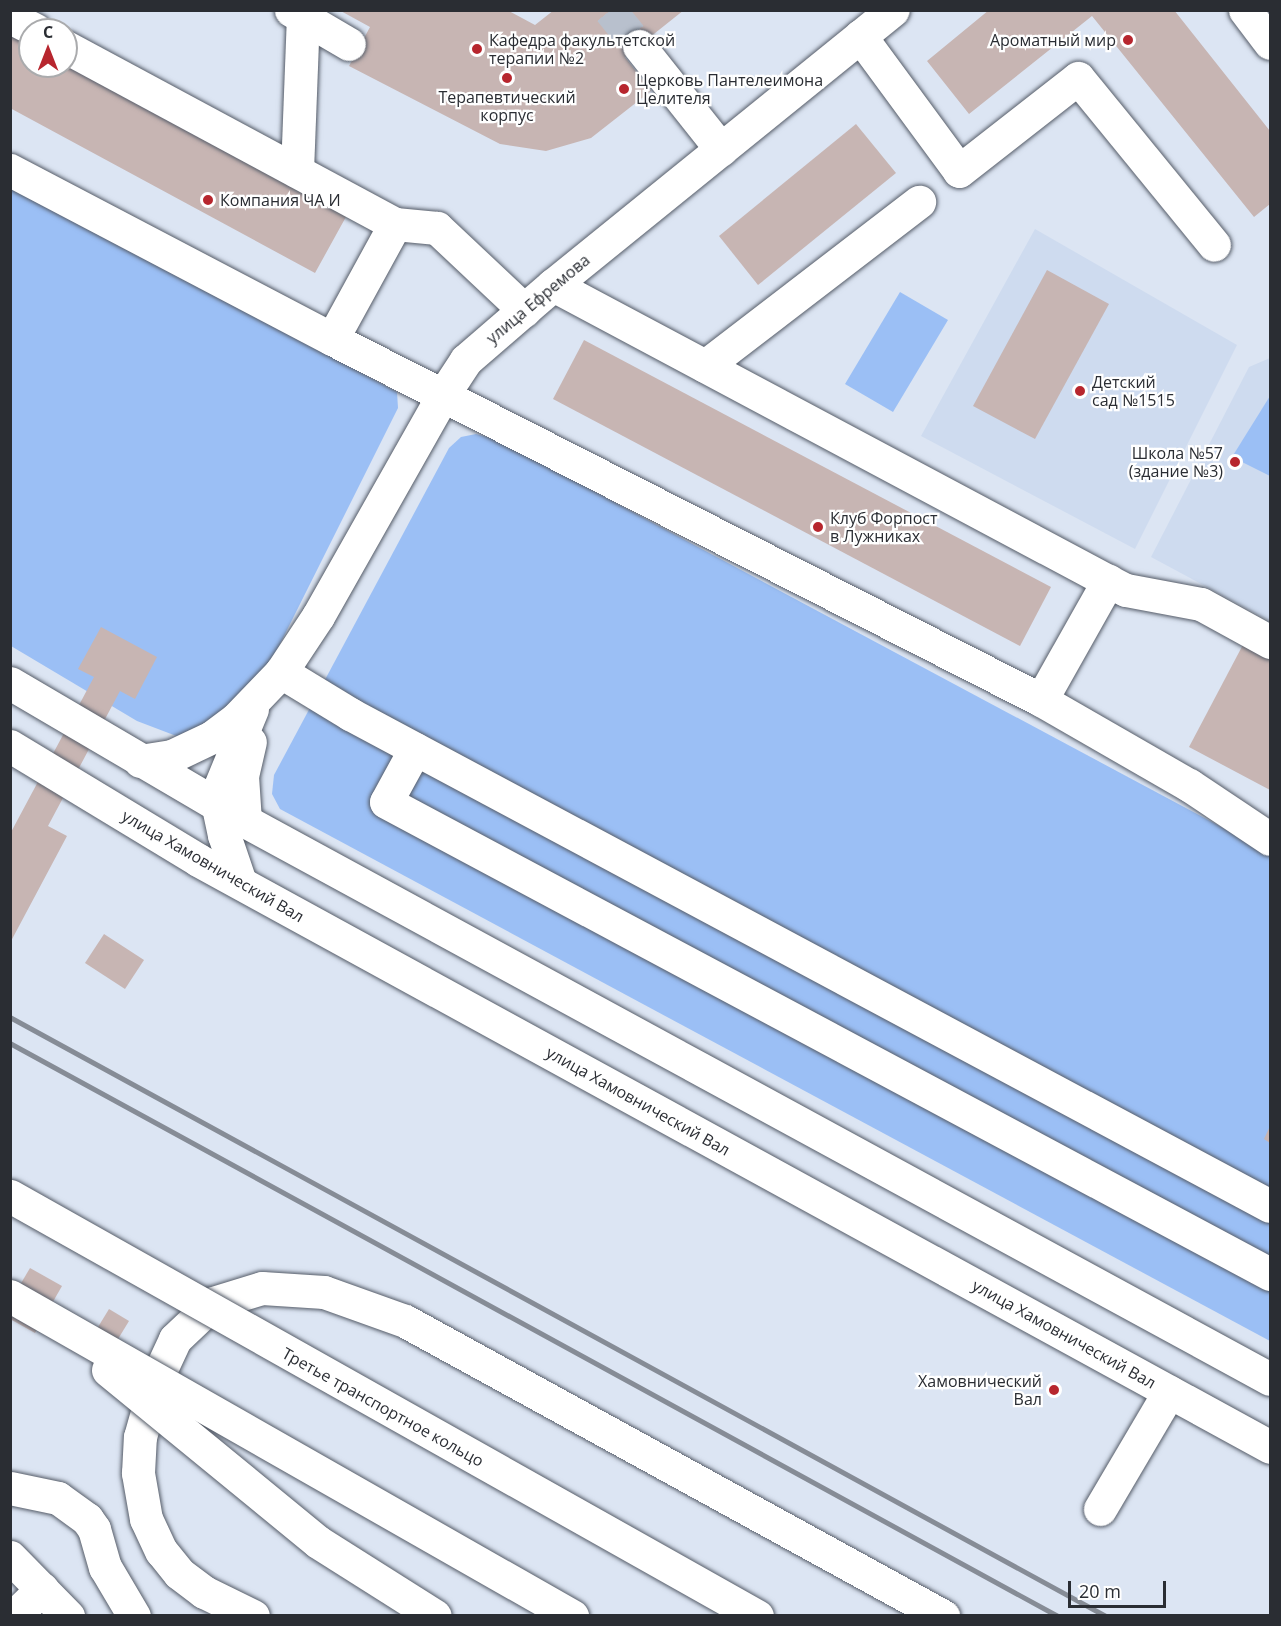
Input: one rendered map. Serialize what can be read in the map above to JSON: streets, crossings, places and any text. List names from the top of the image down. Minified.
{"streets":{"main road":["улица Ефремова","улица Хамовнический Вал","Третье транспортное кольцо"]},"crossings":[["улица Ефремова","улица Хамовнический Вал"]],"places":["Ароматный мир","Кафедра факультетской терапии №2","Терапевтический корпус","Церковь Пантелеимона Целителя","Компания ЧА И","Детский сад №1515","Школа №57 (здание №3)","Клуб Форпост в Лужниках","Хамовнический Вал"],"scale_bar":"20 m","north":"top"}
